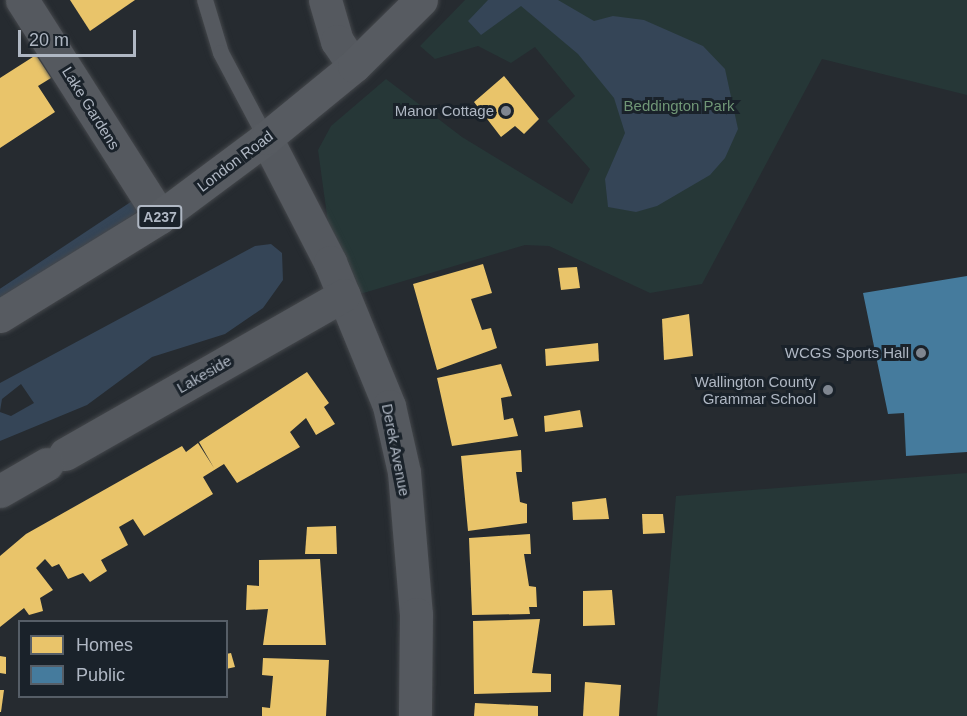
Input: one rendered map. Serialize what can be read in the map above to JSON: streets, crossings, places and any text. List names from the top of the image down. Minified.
{"streets":{"main road":["London Road","A237"],"street":["Lake Gardens","Lakeside","Derek Avenue"]},"crossings":[["Lake Gardens","London Road"],["London Road","Derek Avenue"],["Lakeside","Derek Avenue"]],"parks":["Beddington Park"],"places":["Manor Cottage","WCGS Sports Hall","Wallington County Grammar School"],"legend":["Homes","Public"],"scale_bar":"20 m"}
